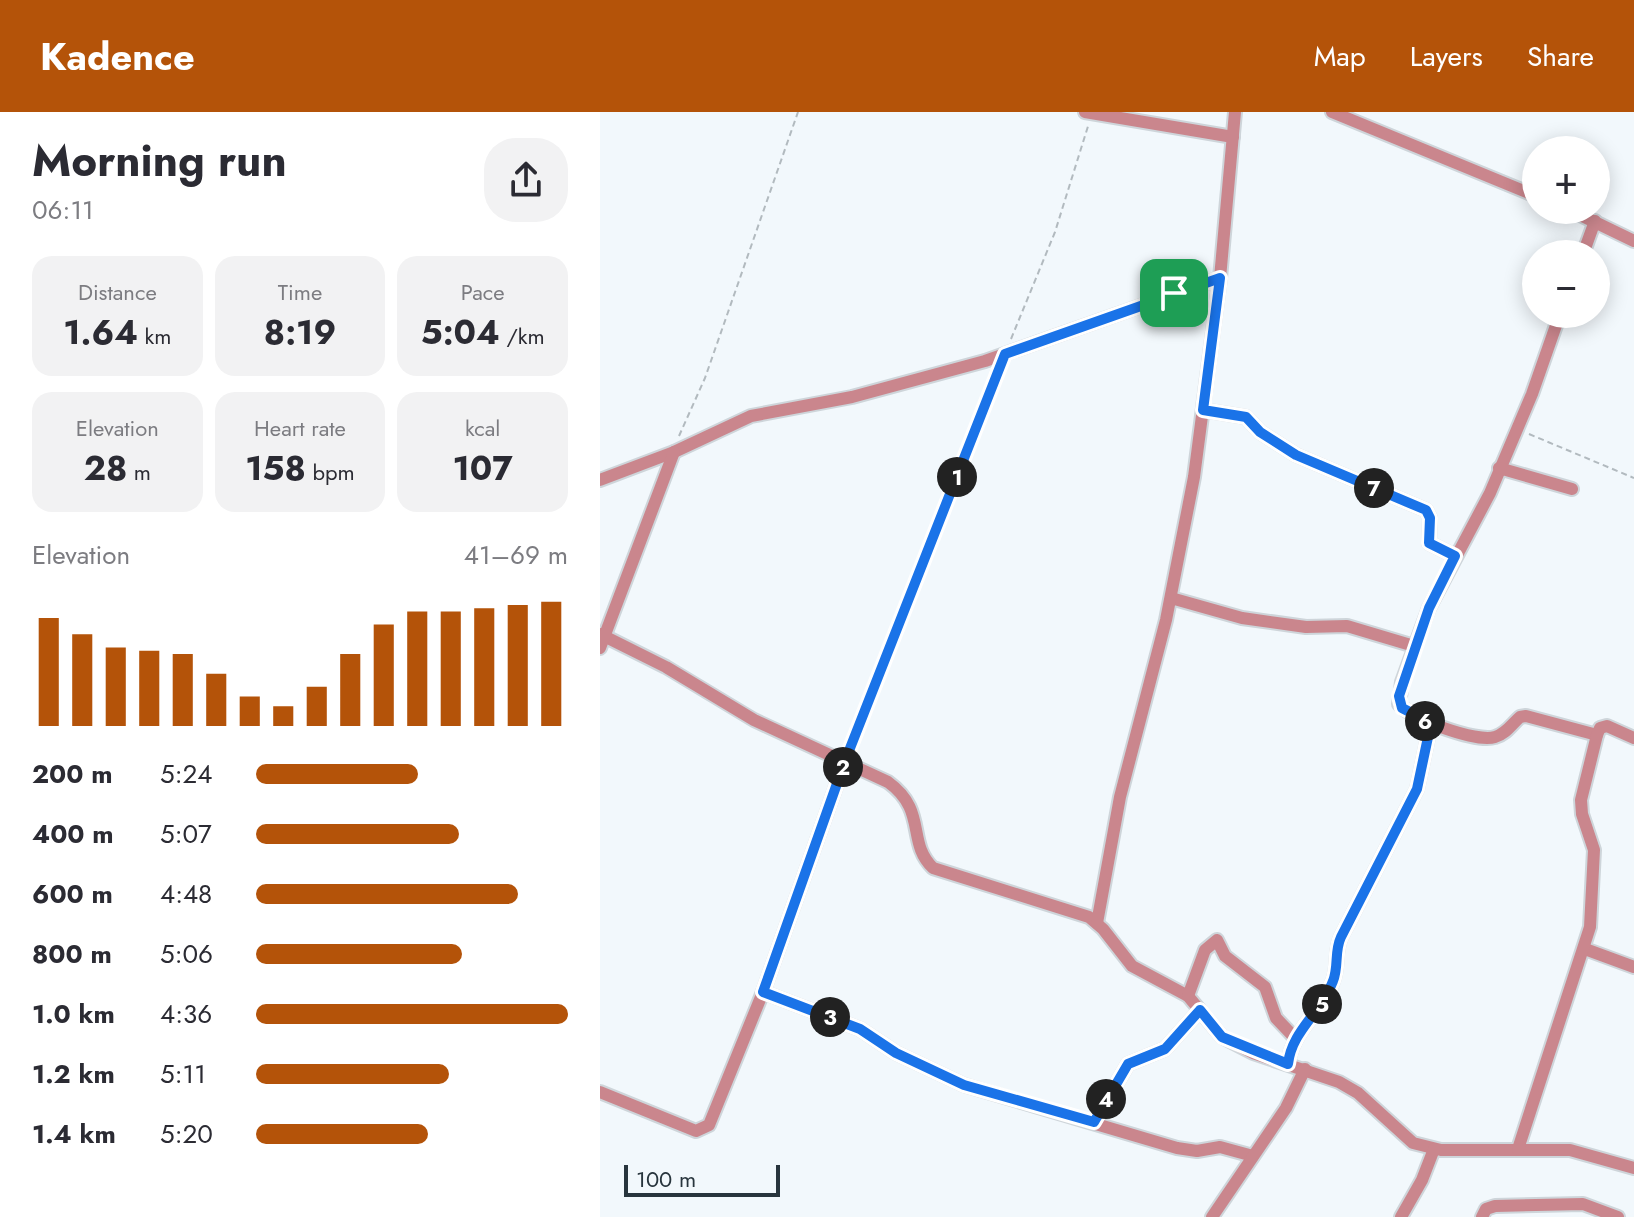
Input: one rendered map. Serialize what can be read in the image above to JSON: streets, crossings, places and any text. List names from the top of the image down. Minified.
{"scale_bar":"100 m","page":{"header":"Kadence","nav":["Map","Layers","Share"],"heading":["Morning run","06:11"],"map_buttons":["+","−"],"stats":[["Distance","1.64 km"],["Time","8:19"],["Pace","5:04 /km"],["Elevation","28 m"],["Heart rate","158 bpm"],["kcal","107"]],"pins":["1","7","6","2","5","3","4"],"chart":["Elevation","41–69 m"],"list":[{"name":"200 m","note":"5:24"},{"name":"400 m","note":"5:07"},{"name":"600 m","note":"4:48"},{"name":"800 m","note":"5:06"},{"name":"1.0 km","note":"4:36"},{"name":"1.2 km","note":"5:11"},{"name":"1.4 km","note":"5:20"}],"scale":"100 m"}}
